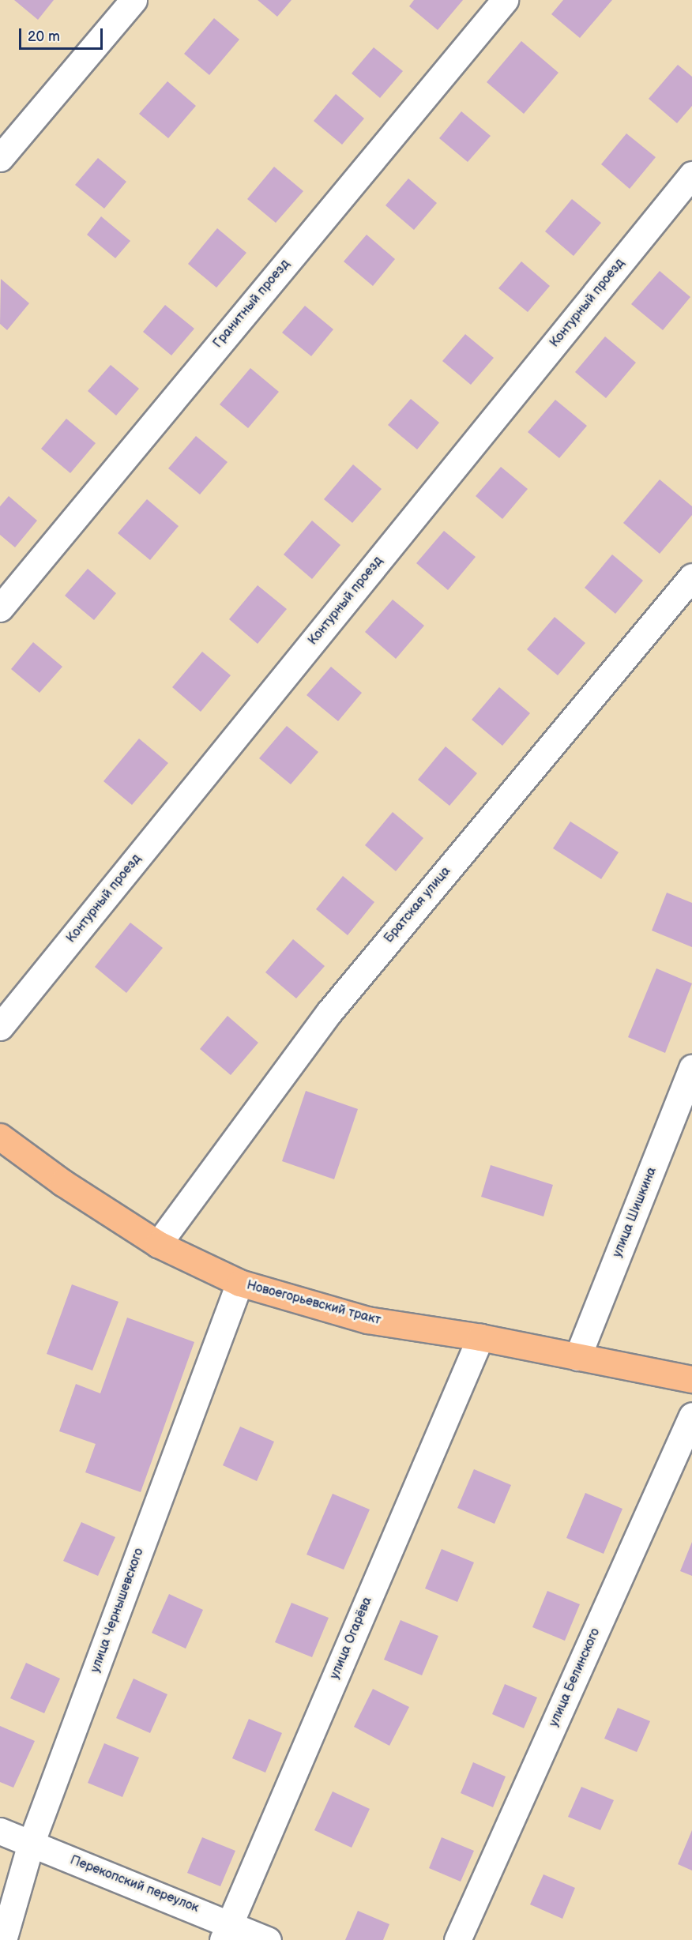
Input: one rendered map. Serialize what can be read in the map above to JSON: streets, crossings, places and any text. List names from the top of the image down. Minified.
{"streets":{"main road":["Новоегорьевский тракт"],"street":["Контурный проезд","Гранитный проезд","Братская улица","улица Шишкина","улица Чернышевского","улица Огарёва","улица Белинского","Перекопский переулок"]},"crossings":[["Братская улица","Новоегорьевский тракт"],["улица Шишкина","Новоегорьевский тракт"],["Новоегорьевский тракт","улица Чернышевского"],["Новоегорьевский тракт","улица Огарёва"],["улица Чернышевского","Перекопский переулок"],["улица Огарёва","Перекопский переулок"]],"scale_bar":"20 m"}
